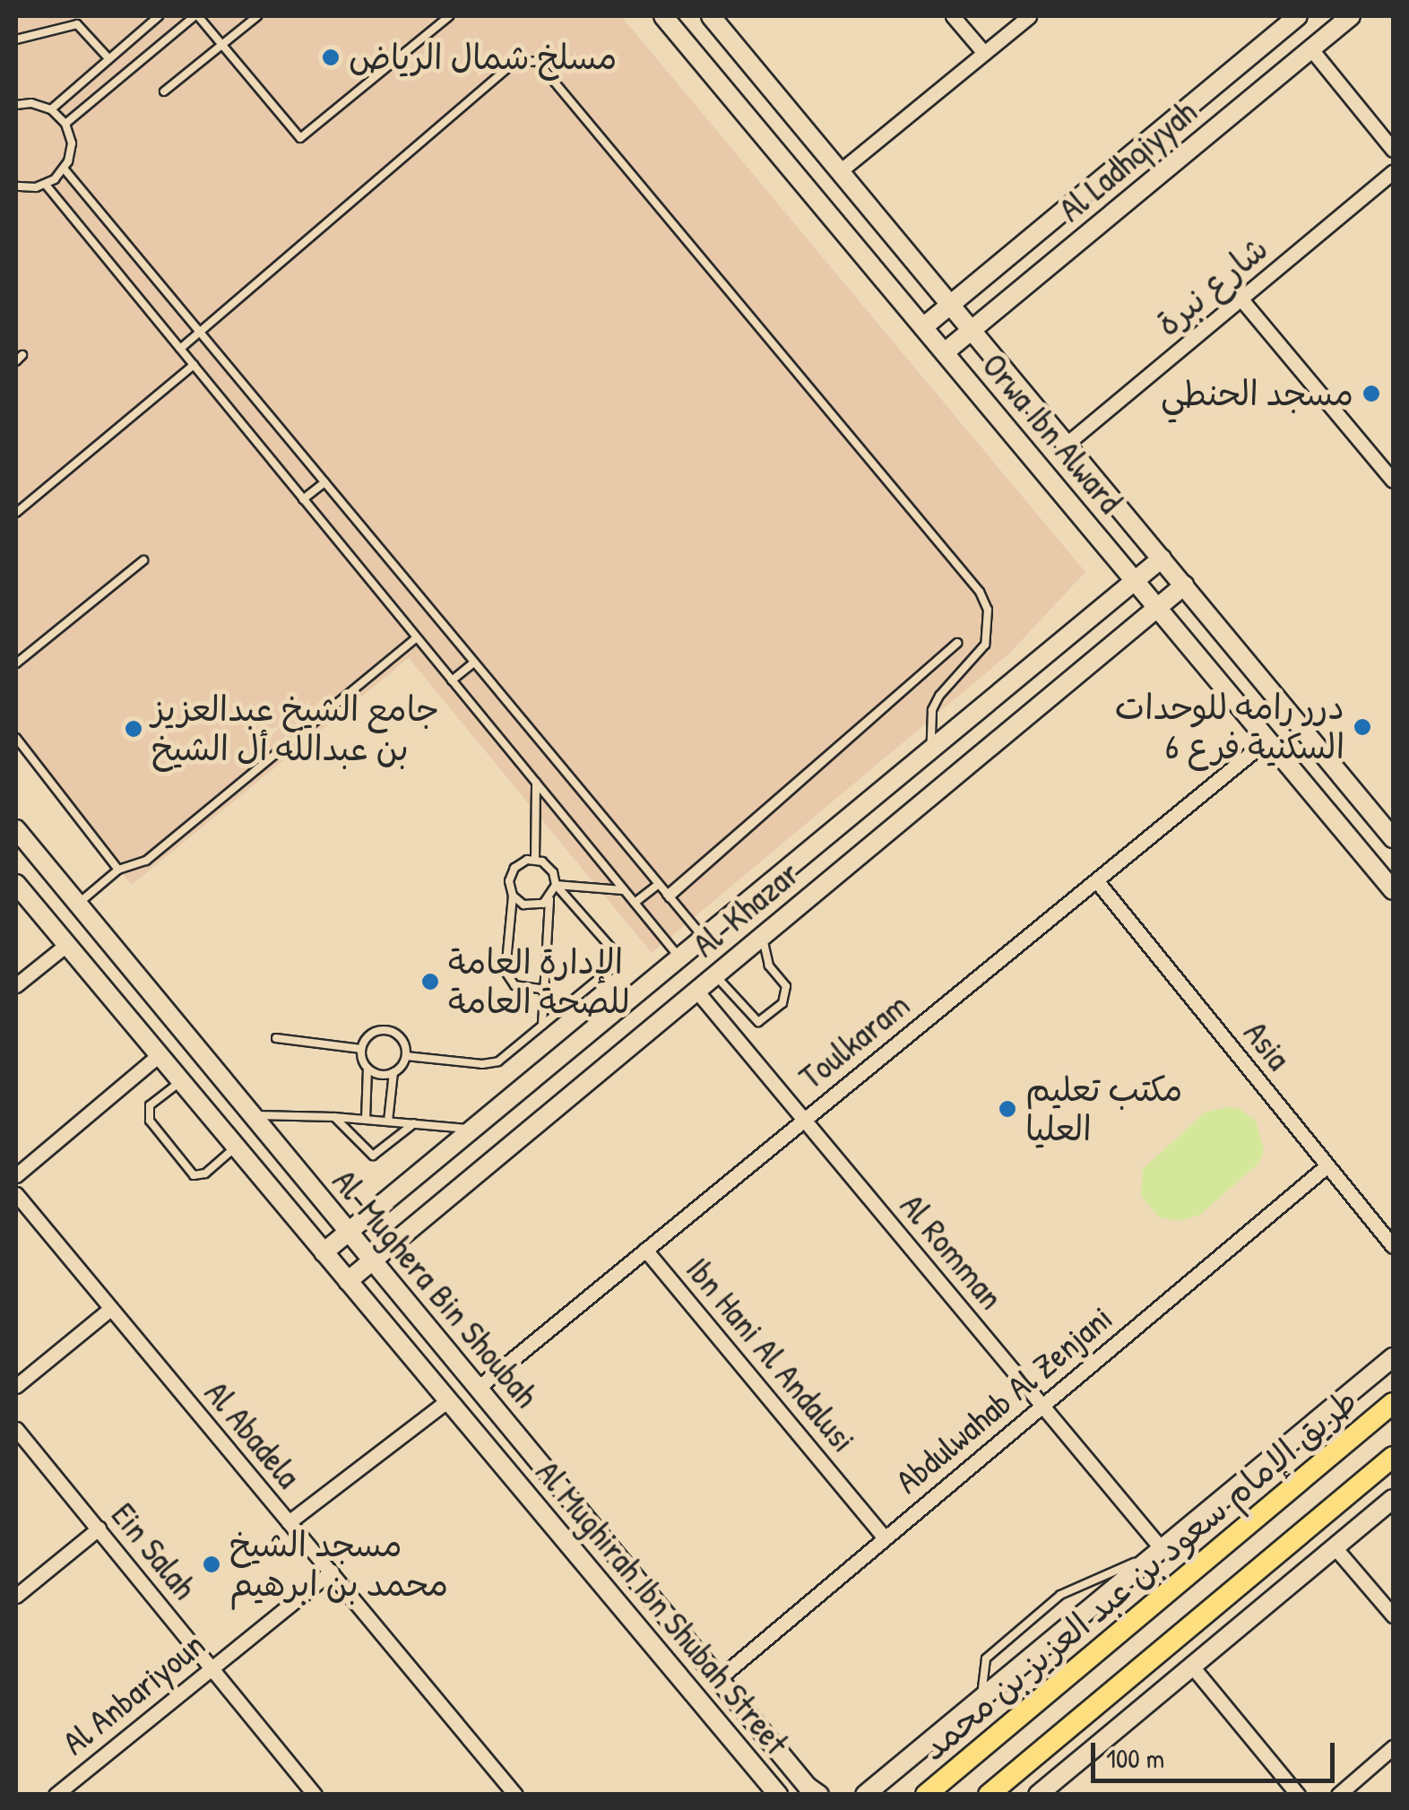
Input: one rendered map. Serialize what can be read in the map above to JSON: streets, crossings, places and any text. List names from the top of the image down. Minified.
{"streets":{"main road":["طريق الإمام سعود بن عبد العزيز بن محمد"],"street":["Al Ladhqiyyah","شارع نبرة","Orwa Ibn Alward","Al-Khazar","Toulkaram","Asia","Al Romman","Al-Mughera Bin Shoubah","Ibn Hani Al Andalusi","Abdulwahab Al Zenjani","Al Abadela","Ein Salah","Al Mughirah Ibn Shubah Street","Al Anbariyoun"]},"crossings":[["Al Ladhqiyyah","Orwa Ibn Alward"],["شارع نبرة","Orwa Ibn Alward"],["Orwa Ibn Alward","Al-Khazar"],["Orwa Ibn Alward","Toulkaram"],["Al-Khazar","Al Romman"],["Al-Khazar","Al-Mughera Bin Shoubah"],["Al-Khazar","Al Mughirah Ibn Shubah Street"],["Toulkaram","Asia"],["Toulkaram","Al Romman"],["Toulkaram","Al-Mughera Bin Shoubah"],["Toulkaram","Ibn Hani Al Andalusi"],["Asia","Abdulwahab Al Zenjani"],["Al Romman","Abdulwahab Al Zenjani"],["Al-Mughera Bin Shoubah","Abdulwahab Al Zenjani"],["Ibn Hani Al Andalusi","Abdulwahab Al Zenjani"],["Al Abadela","Al Anbariyoun"],["Ein Salah","Al Anbariyoun"]],"places":["مسلخ شمال الرياض","مسجد الحنطي","درر رامه للوحدات السكنية فرع 6","جامع الشيخ عبدالعزيز بن عبدالله أل الشيخ","الإدارة العامة للصحة العامة","مكتب تعليم العليا","مسجد الشيخ محمد بن ابرهيم"],"scale_bar":"100 m"}
